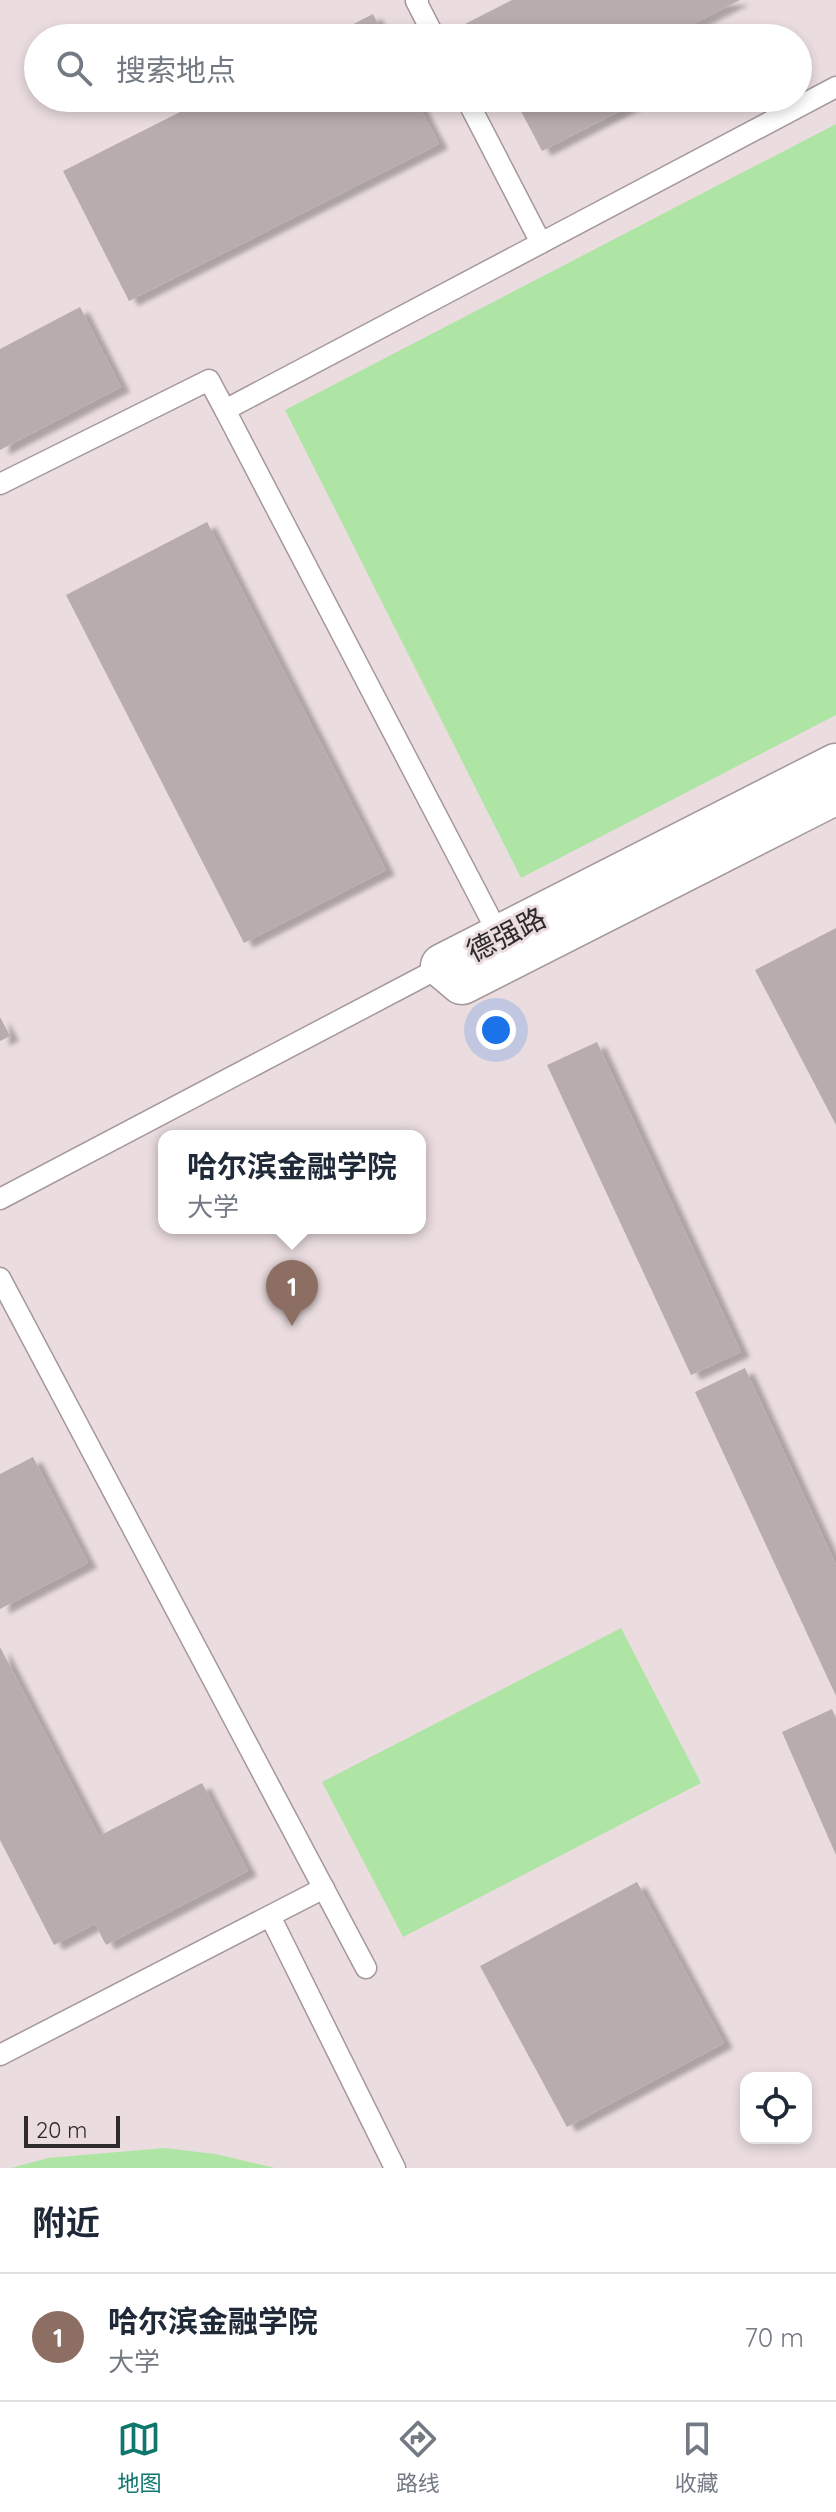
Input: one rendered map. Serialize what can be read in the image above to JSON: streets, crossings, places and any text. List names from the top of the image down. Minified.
{"streets":{"street":["德强路"]},"scale_bar":"20 m","page":{"search":"搜索地点","popup":["哈尔滨金融学院","大学"],"pins":"1","scale":"20 m","heading":"附近","list":[{"mark":"1","name":"哈尔滨金融学院","note":"大学","value":"70 m"}],"nav":["地图","路线","收藏"]}}
